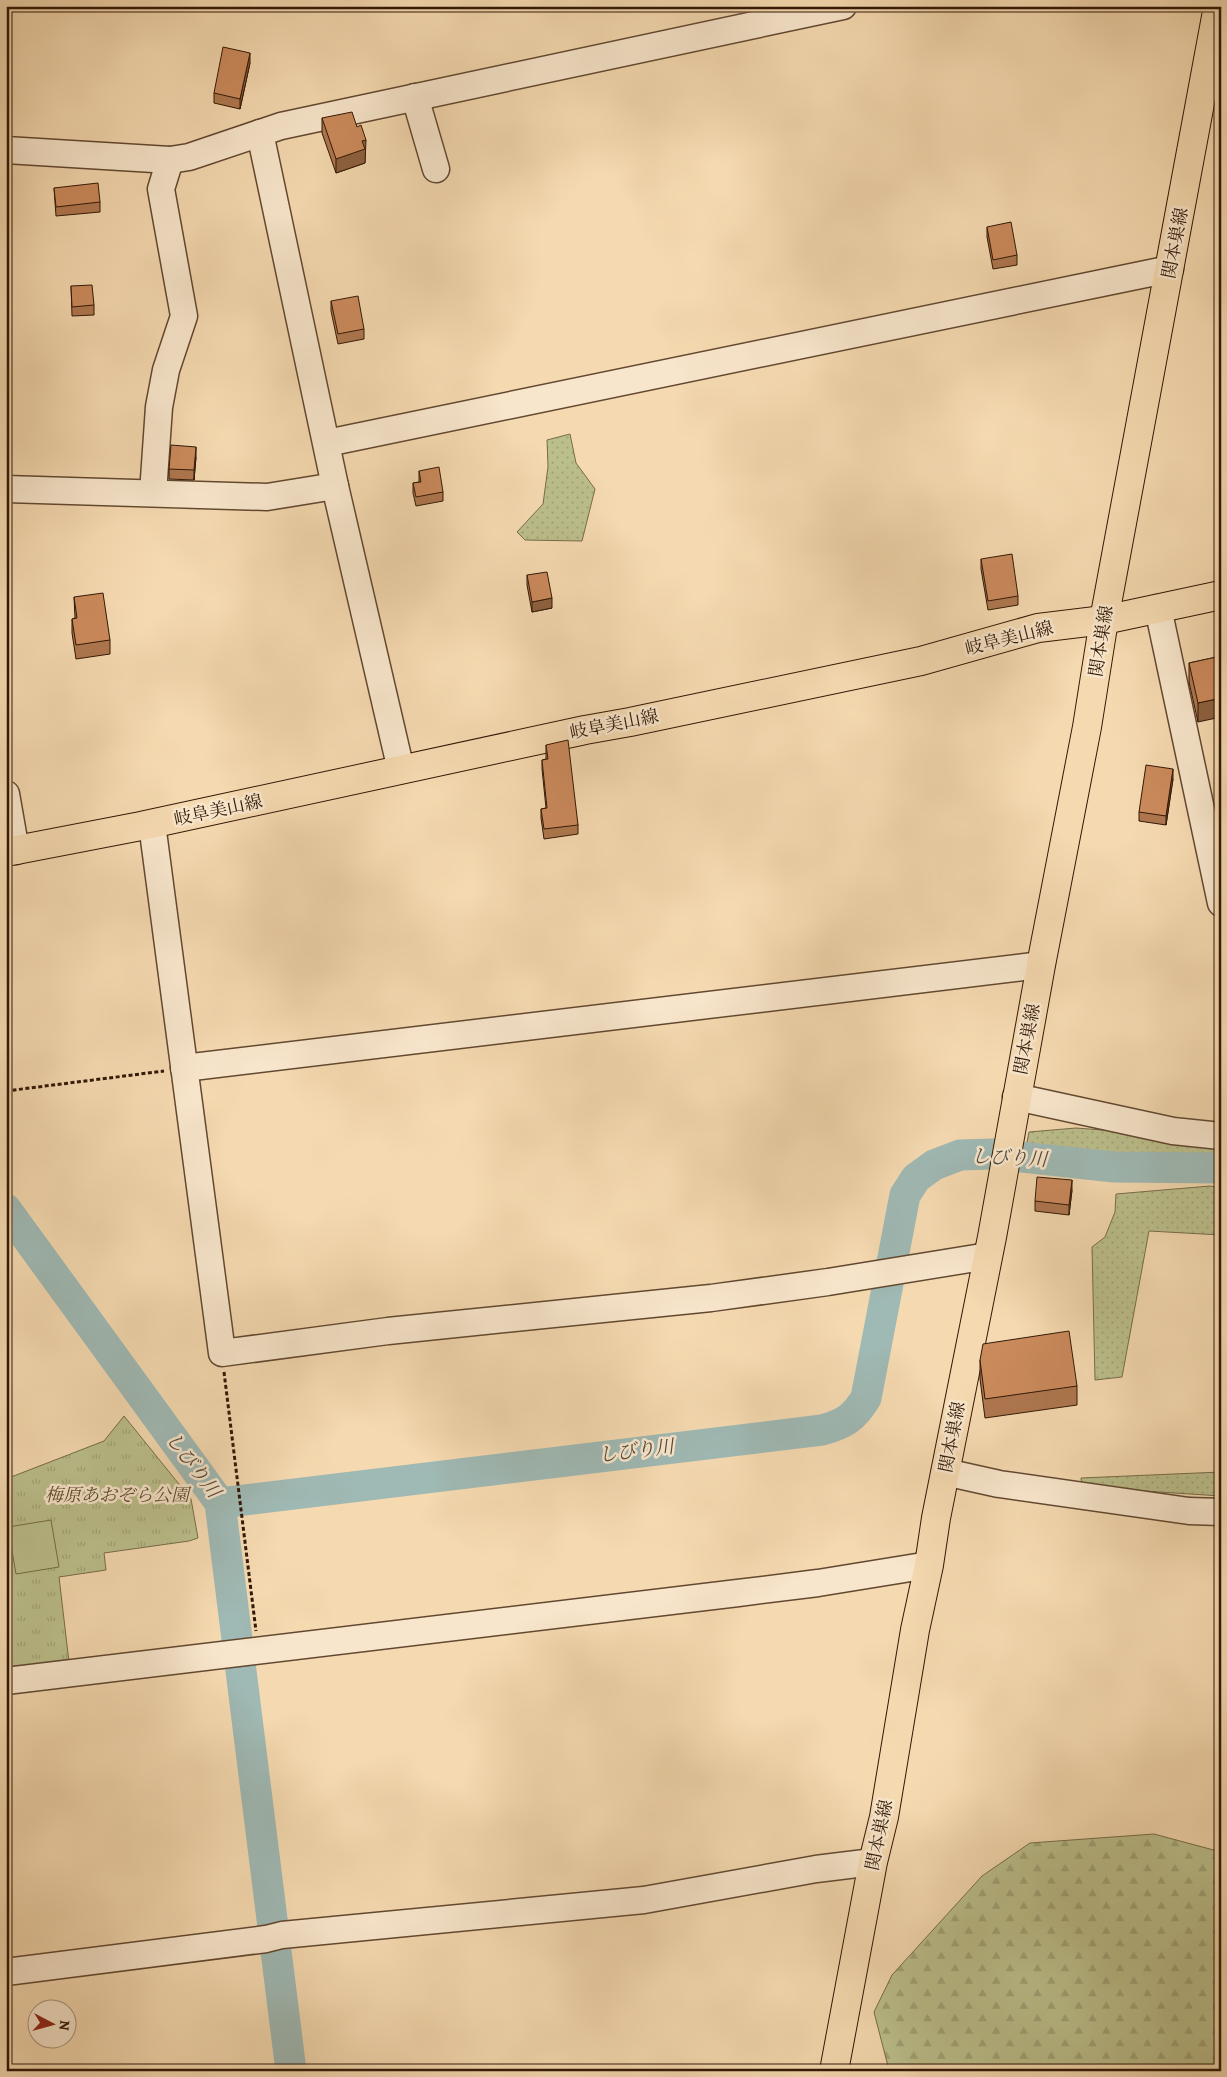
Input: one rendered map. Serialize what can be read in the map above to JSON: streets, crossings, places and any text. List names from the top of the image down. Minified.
{"streets":{"main road":["関本巣線","岐阜美山線"]},"crossings":[["関本巣線","岐阜美山線"]],"water":["しびり川"],"parks":["梅原あおぞら公園"],"north":"right"}
